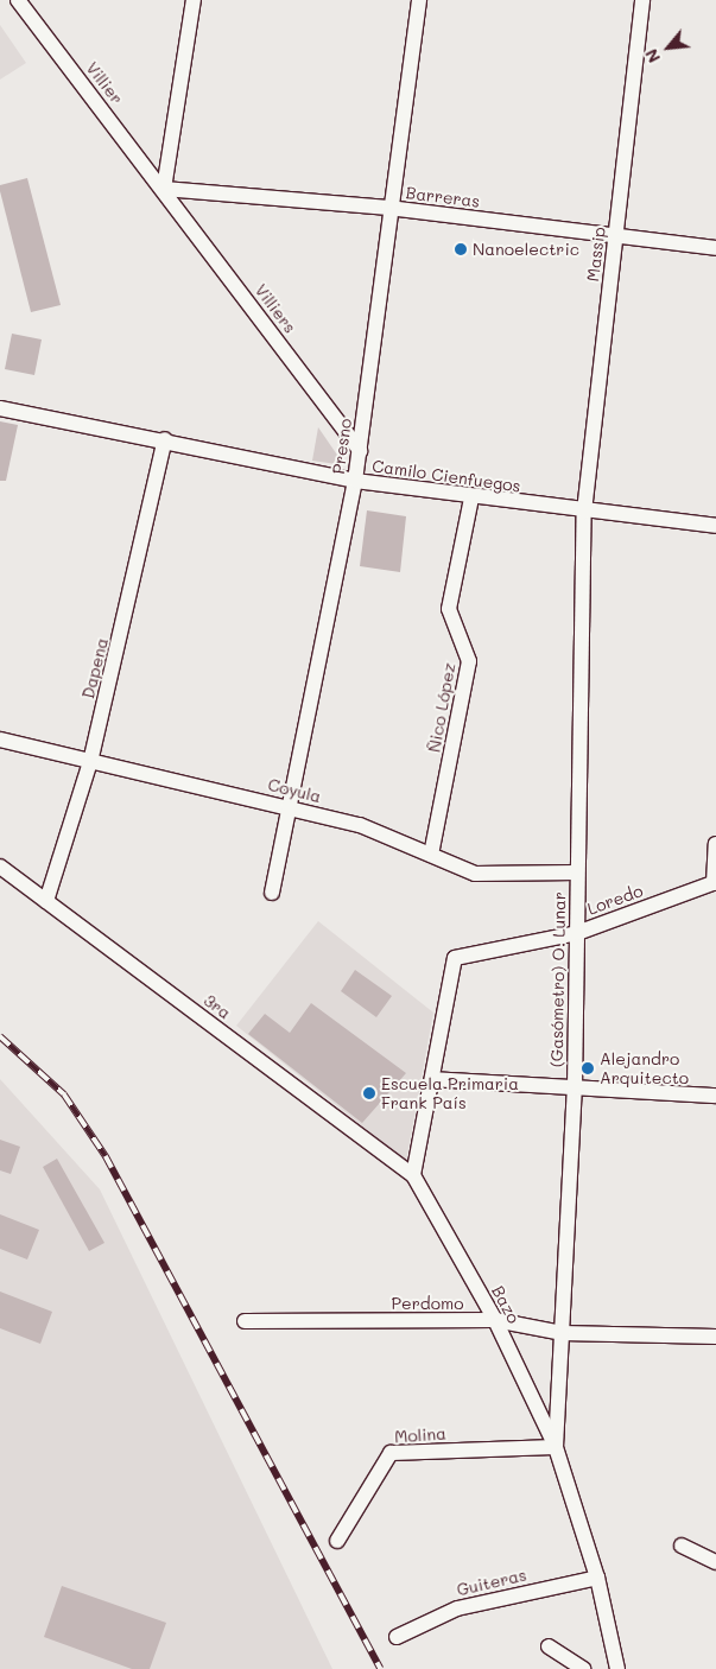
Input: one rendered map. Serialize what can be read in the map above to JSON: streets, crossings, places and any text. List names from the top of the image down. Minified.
{"streets":{"street":["Villier","Barreras","Massip","Villiers","Presno","Camilo Cienfuegos","Dapena","Ñico López","Coyula","Loredo","(Gasómetro) O. Lunar","3ra","Perdomo","Bazo","Molina","Guiteras"]},"crossings":[["Villier","Barreras"],["Villier","Villiers"],["Barreras","Massip"],["Barreras","Villiers"],["Barreras","Presno"],["Massip","Camilo Cienfuegos"],["Massip","(Gasómetro) O. Lunar"],["Villiers","Presno"],["Presno","Camilo Cienfuegos"],["Presno","Coyula"],["Camilo Cienfuegos","Dapena"],["Camilo Cienfuegos","Ñico López"],["Camilo Cienfuegos","(Gasómetro) O. Lunar"],["Dapena","Coyula"],["Dapena","3ra"],["Ñico López","Coyula"],["Coyula","(Gasómetro) O. Lunar"],["Loredo","(Gasómetro) O. Lunar"],["(Gasómetro) O. Lunar","Perdomo"],["(Gasómetro) O. Lunar","Bazo"],["(Gasómetro) O. Lunar","Molina"],["3ra","Bazo"],["Perdomo","Bazo"],["Bazo","Molina"],["Bazo","Guiteras"]],"places":["Nanoelectric","Alejandro Arquitecto","Escuela Primaria Frank País"],"north":"bottom left"}
